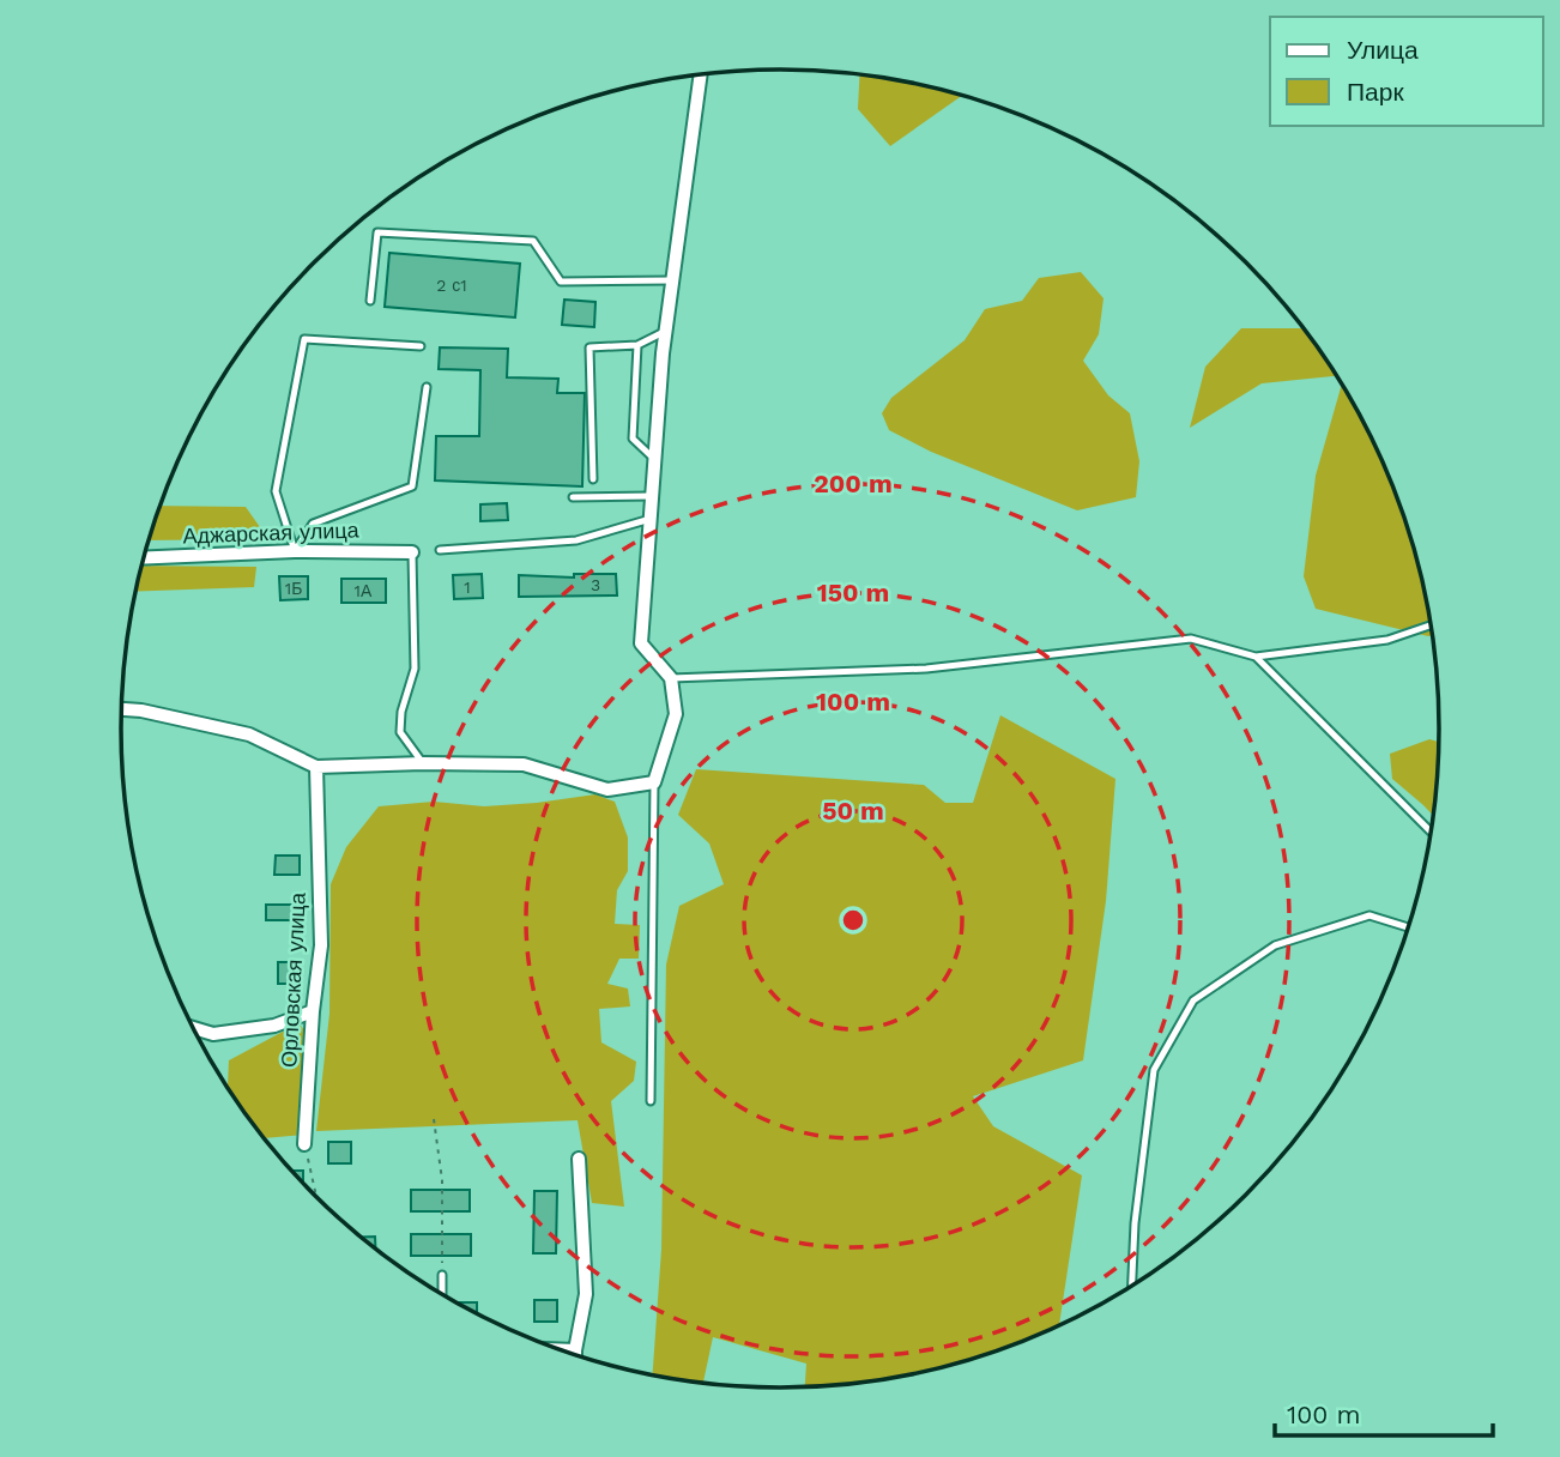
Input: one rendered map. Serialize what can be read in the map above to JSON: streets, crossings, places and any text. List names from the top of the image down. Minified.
{"streets":{"street":["Аджарская улица","Орловская улица"]},"house_numbers":["2 с1","3","1","1Б","1А"],"legend":["Улица","Парк"],"scale_bar":"100 m","rings":["200 m","150 m","100 m","50 m"]}
